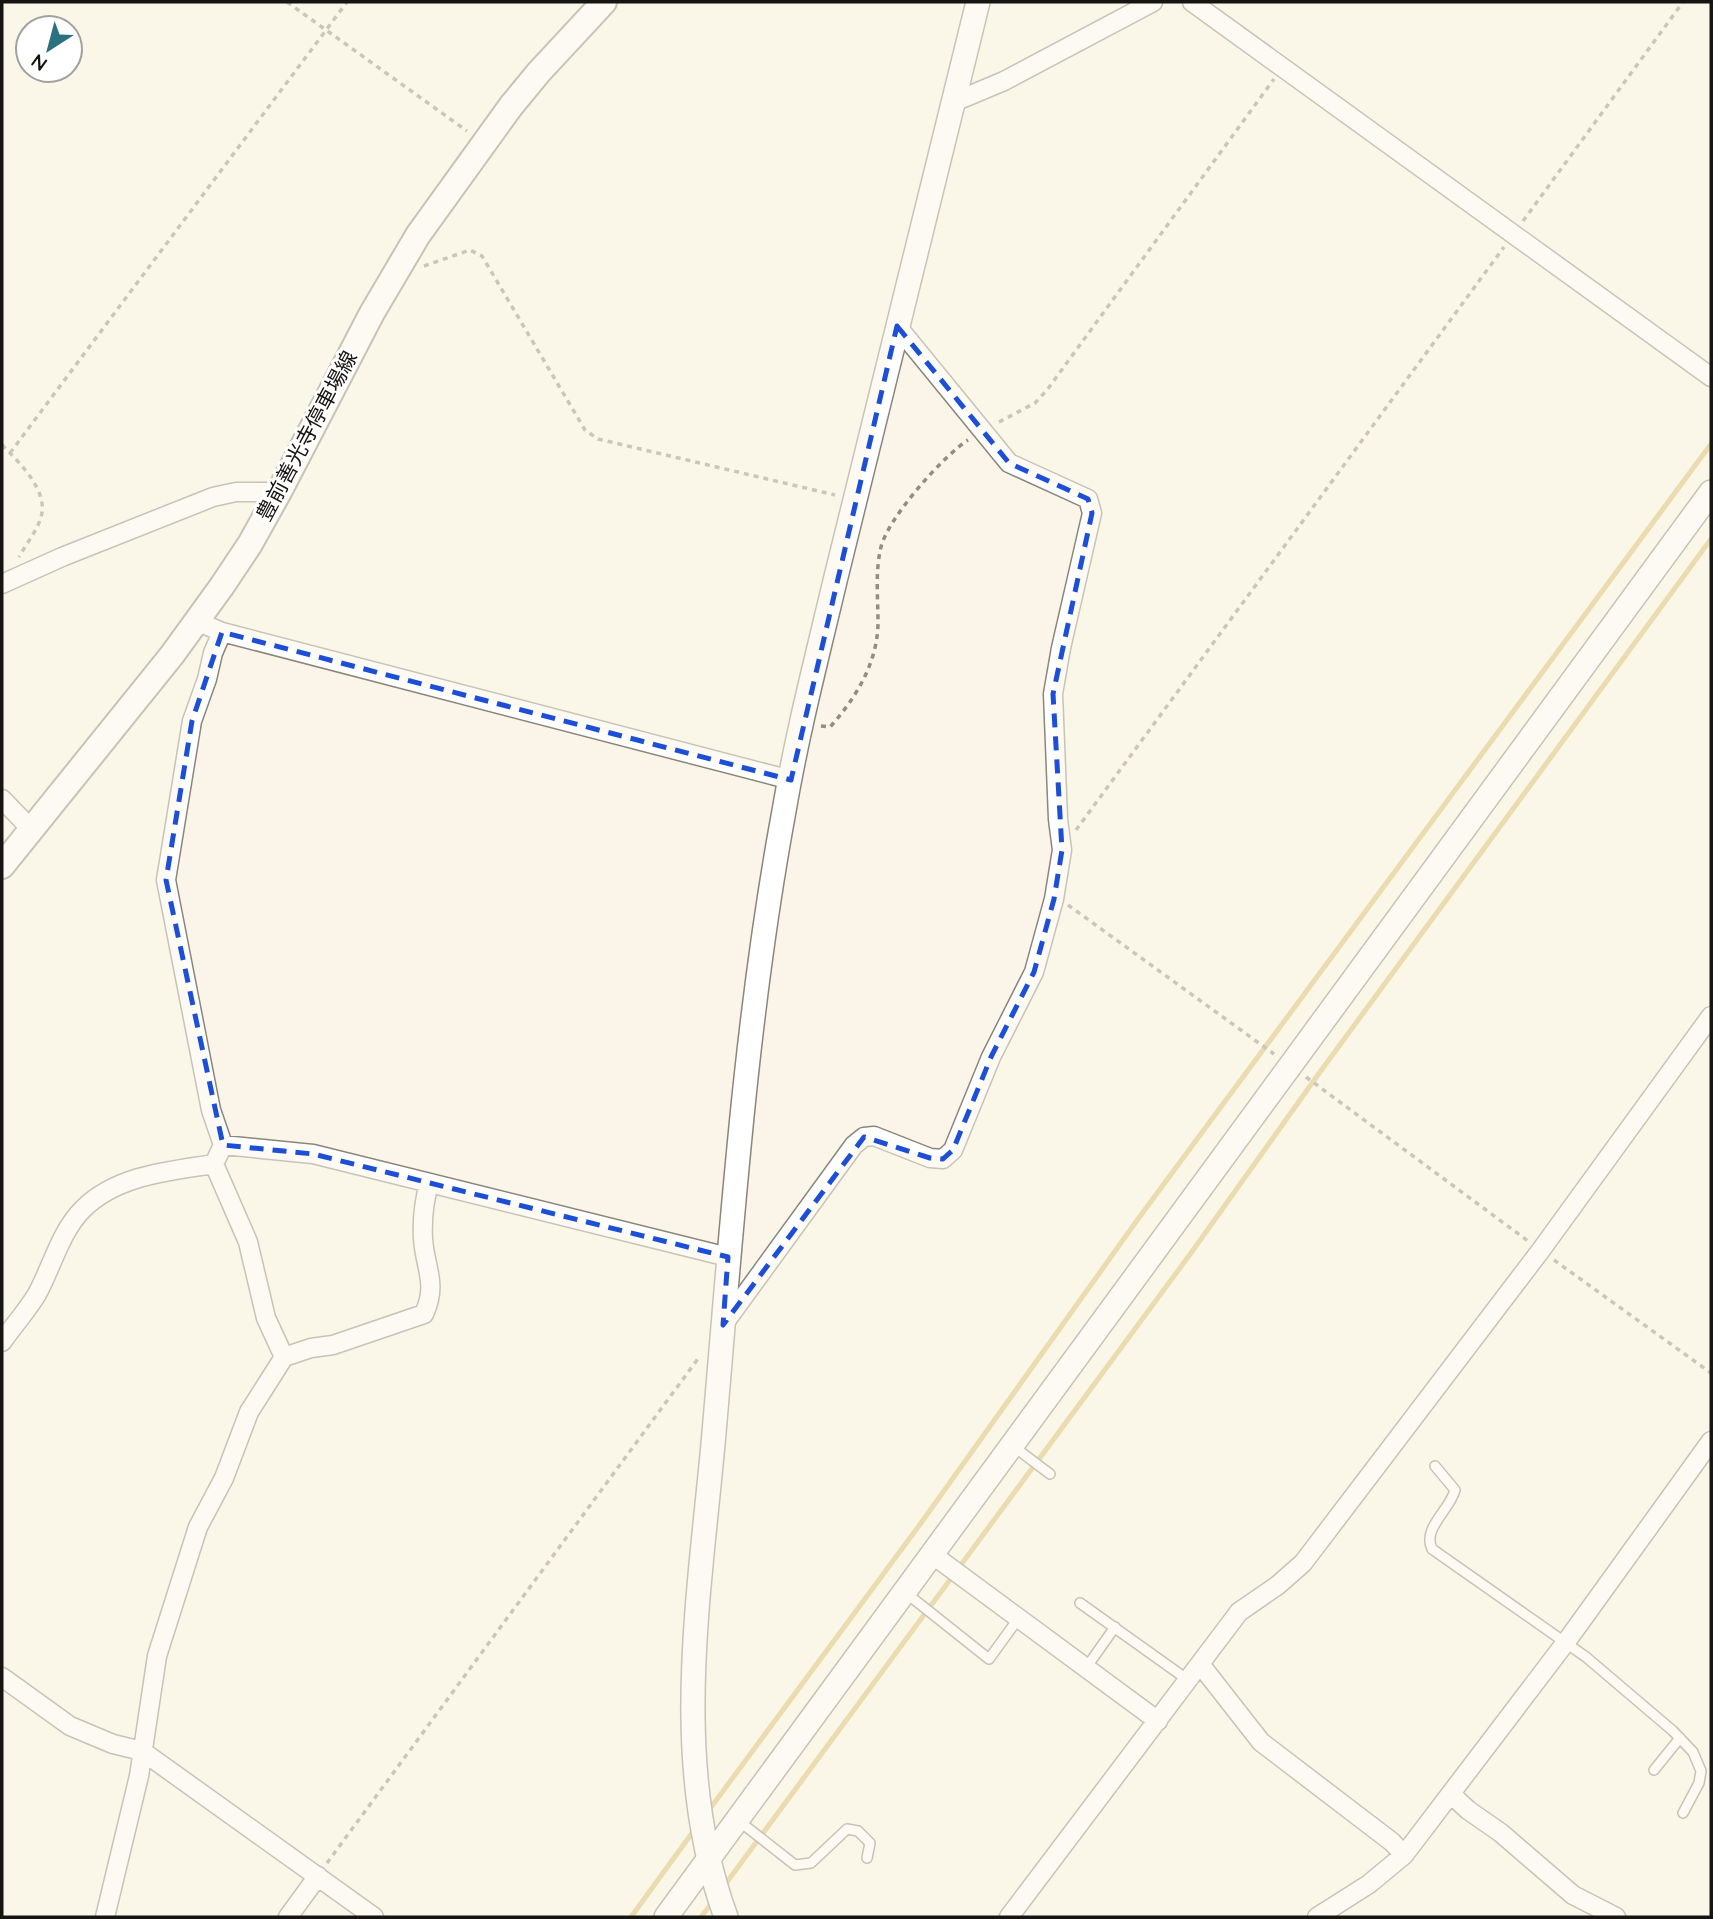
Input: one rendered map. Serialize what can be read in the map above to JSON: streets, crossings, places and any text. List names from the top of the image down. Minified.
{"streets":{"main road":["豊前善光寺停車場線"]},"north":"bottom left"}
